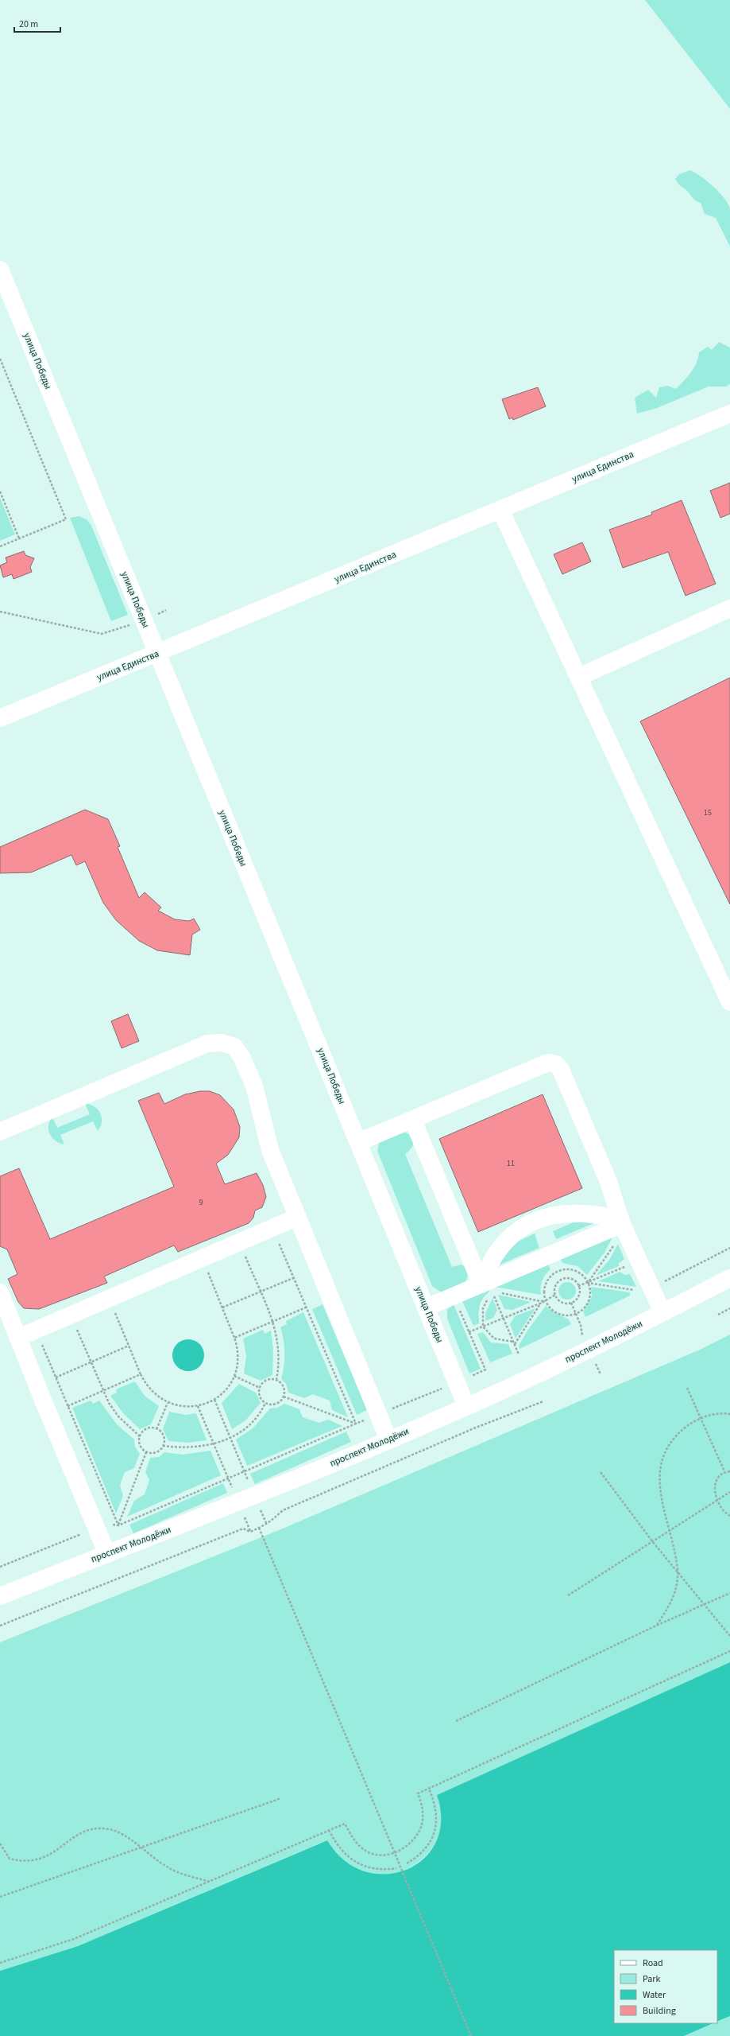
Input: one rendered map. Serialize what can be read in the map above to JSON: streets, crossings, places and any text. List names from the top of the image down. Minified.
{"streets":{"street":["улица Победы","улица Единства","проспект Молодёжи"]},"crossings":[["улица Победы","улица Единства"],["улица Победы","проспект Молодёжи"]],"house_numbers":["15","11","9"],"legend":["Road","Park","Water","Building"],"scale_bar":"20 m"}
